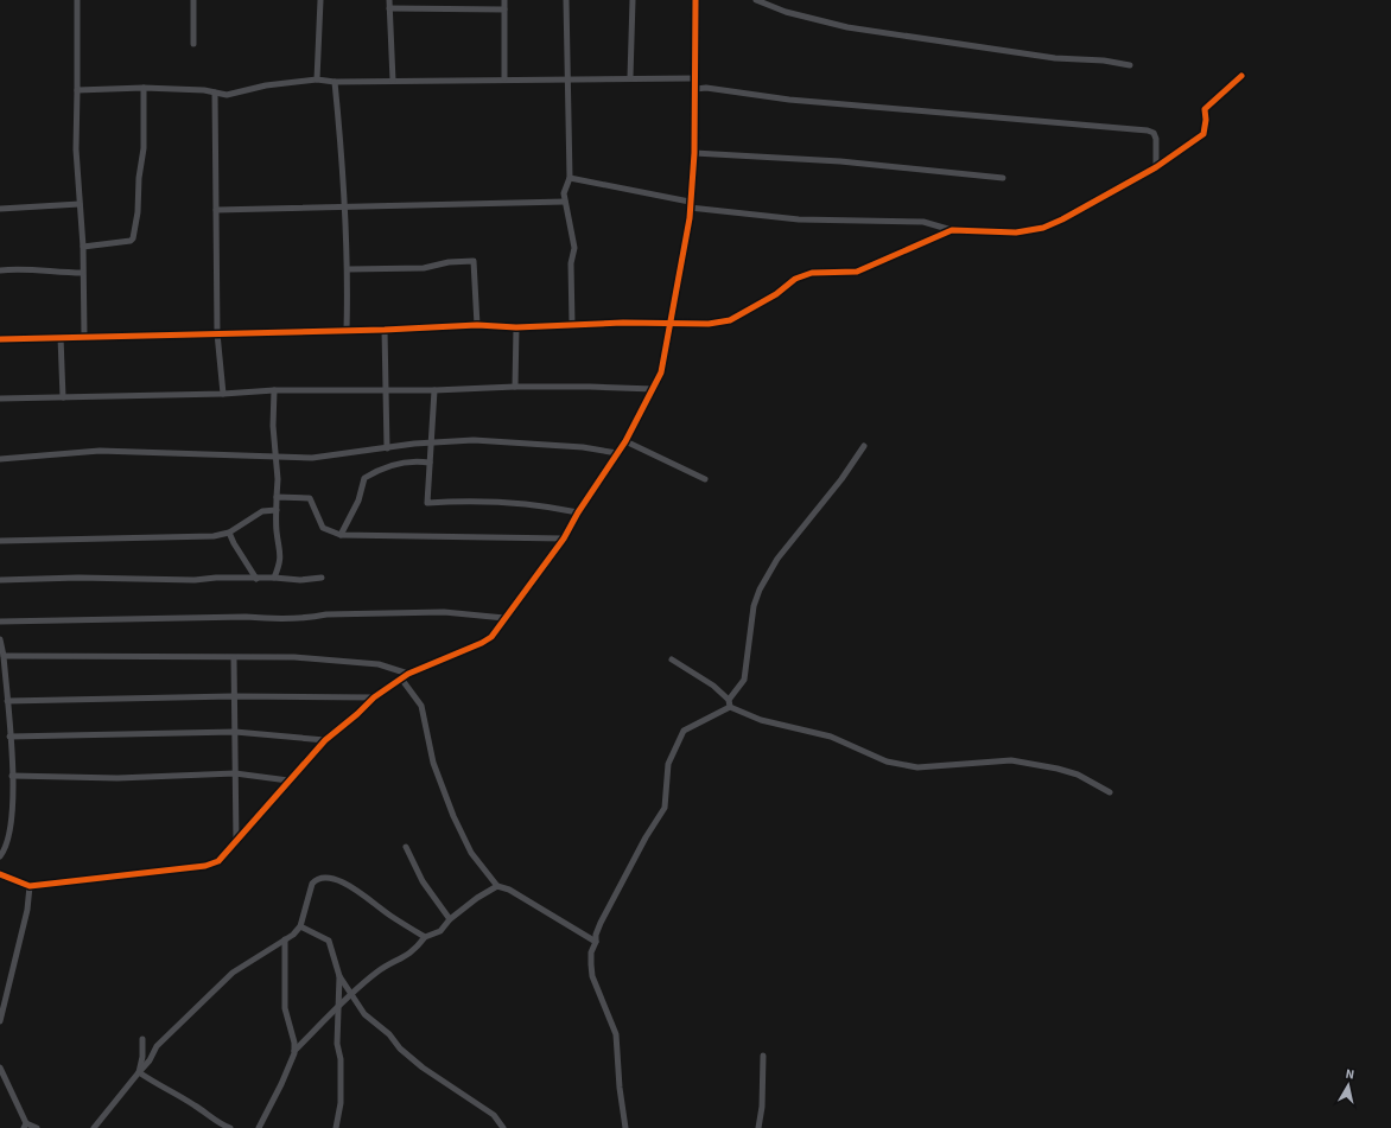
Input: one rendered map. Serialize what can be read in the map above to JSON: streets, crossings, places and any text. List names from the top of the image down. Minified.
{"north":"top"}
